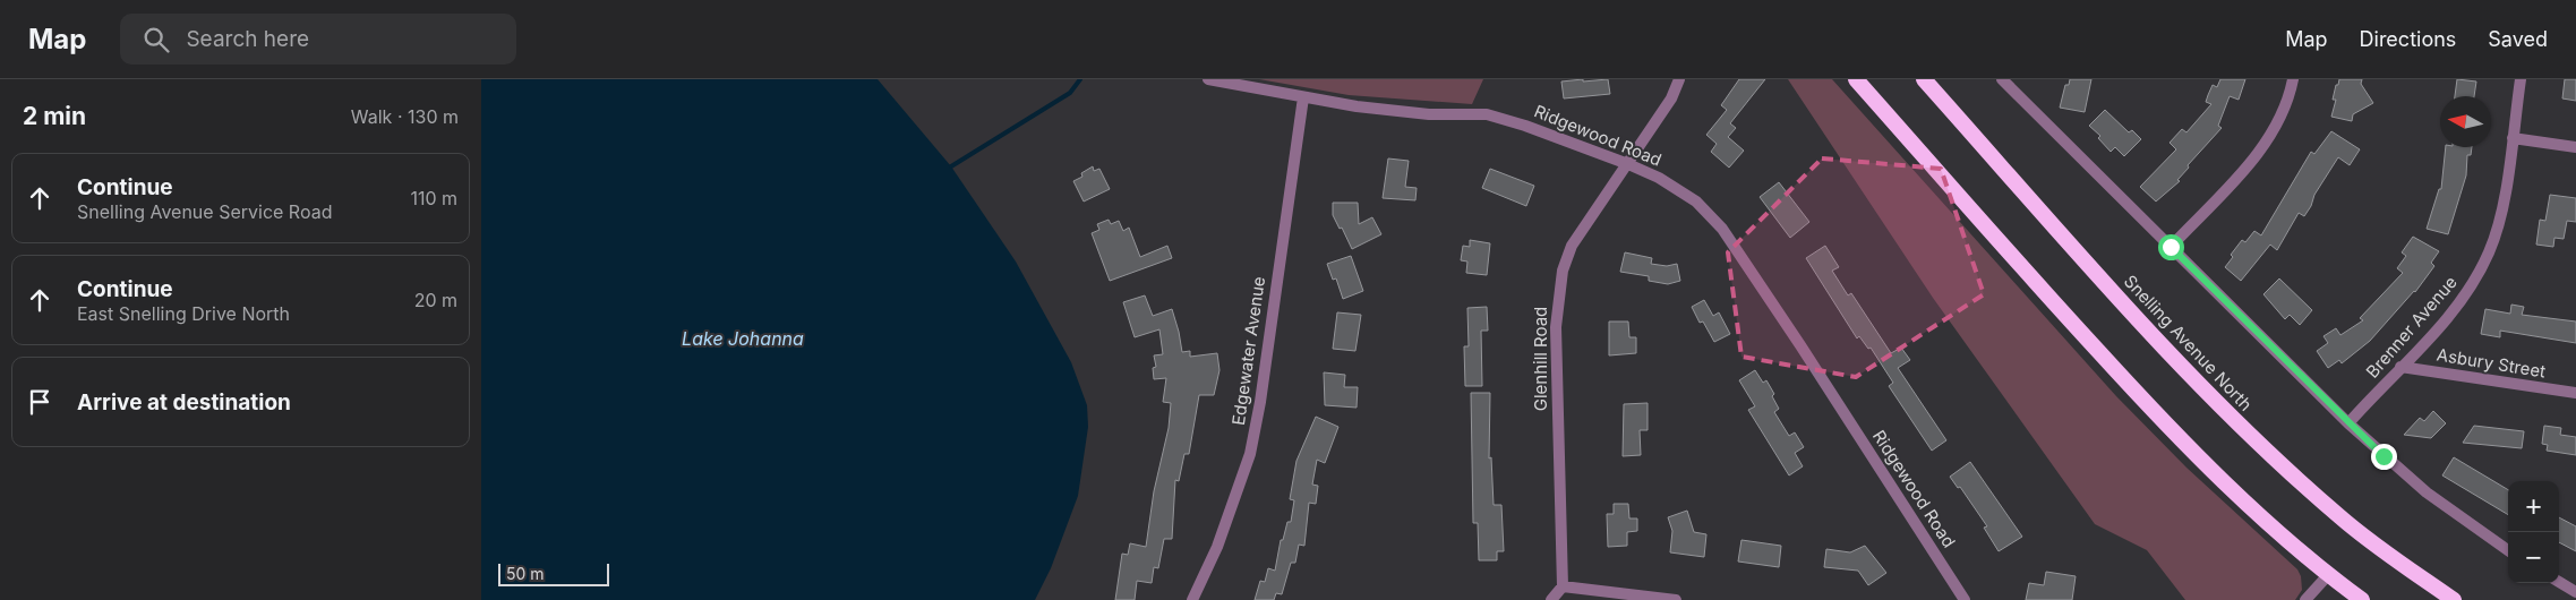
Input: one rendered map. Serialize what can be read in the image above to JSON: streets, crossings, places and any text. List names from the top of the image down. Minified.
{"streets":{"highway":["Snelling Avenue North"],"street":["Ridgewood Road","Brenner Avenue","Edgewater Avenue","Glenhill Road","Asbury Street"]},"crossings":[["Ridgewood Road","Edgewater Avenue"],["Ridgewood Road","Glenhill Road"],["Brenner Avenue","Asbury Street"]],"water":["Lake Johanna"],"scale_bar":"50 m","north":"left","page":{"header":"Map","search":"Search here","nav":["Map","Directions","Saved"],"heading":["2 min","Walk · 130 m"],"list":[["Continue","Snelling Avenue Service Road","110 m"],["Continue","East Snelling Drive North","20 m"],"Arrive at destination"],"map_buttons":["+","−"],"scale":"50 m"}}
